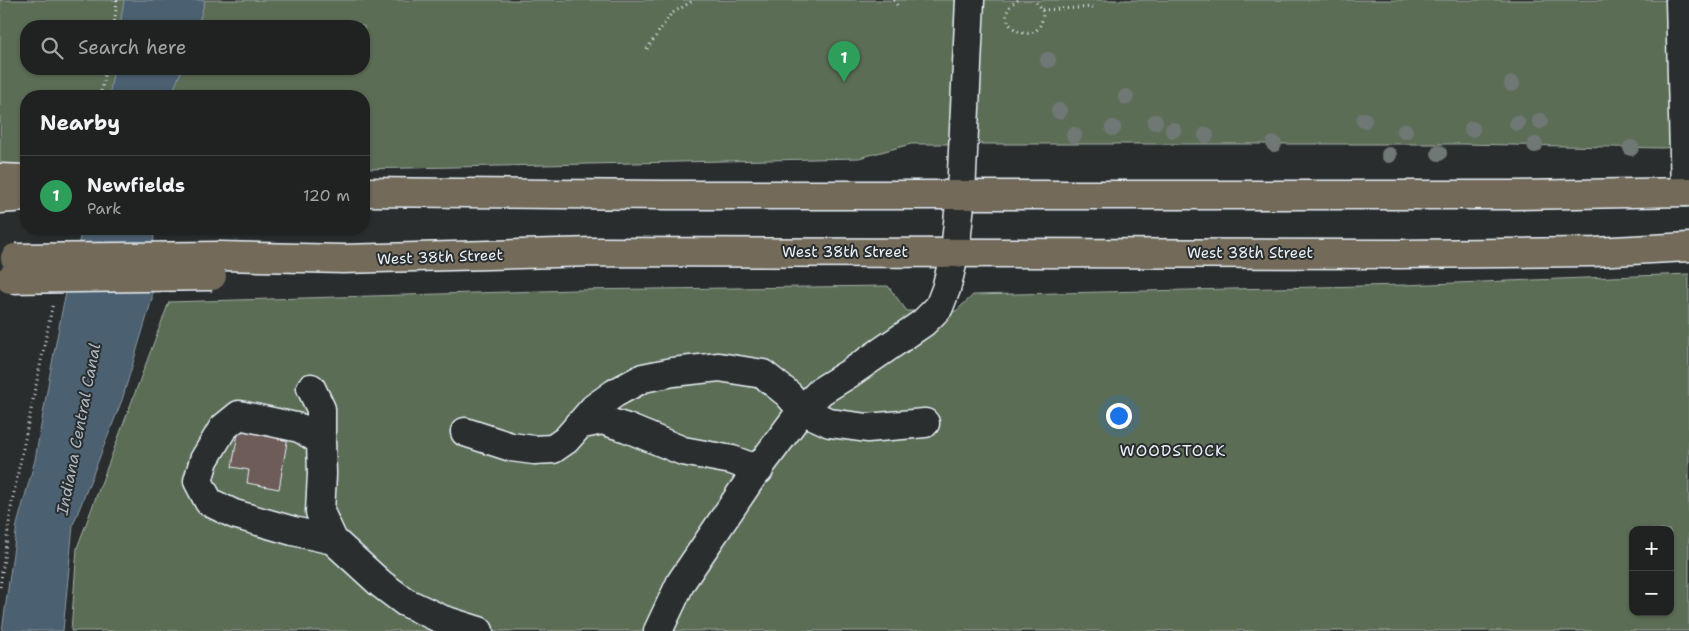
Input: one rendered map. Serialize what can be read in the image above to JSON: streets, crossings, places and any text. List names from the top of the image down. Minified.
{"streets":{"main road":["West 38th Street"]},"districts":["WOODSTOCK"],"water":["Indiana Central Canal"],"page":{"search":"Search here","pins":"1","heading":"Nearby","list":[{"mark":"1","name":"Newfields","note":"Park","value":"120 m"}],"map_buttons":["+","−"]}}
